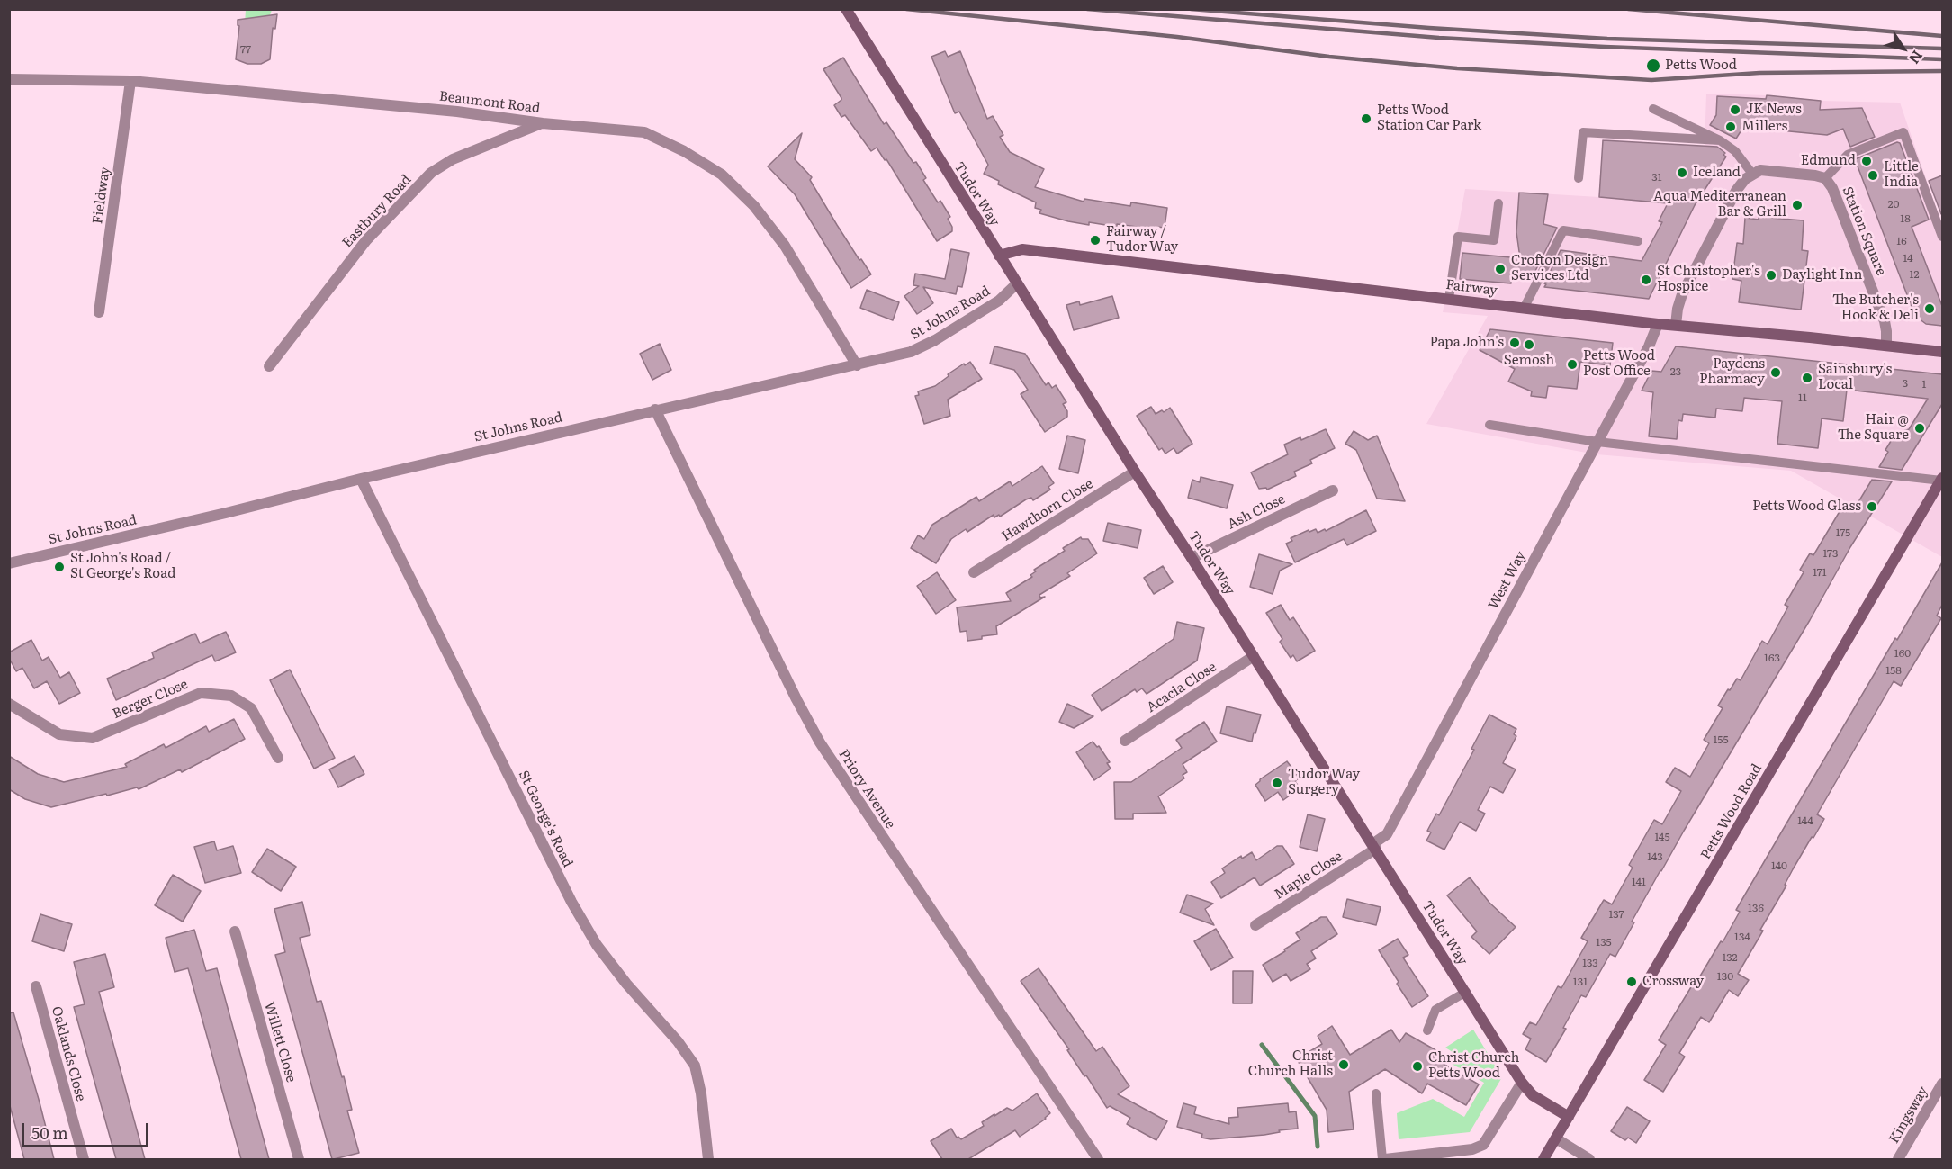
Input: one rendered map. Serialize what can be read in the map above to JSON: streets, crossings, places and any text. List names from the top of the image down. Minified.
{"streets":{"street":["Beaumont Road","Tudor Way","Fieldway","Eastbury Road","Station Square","Fairway","St Johns Road","Hawthorn Close","Ash Close","West Way","Acacia Close","Berger Close","Priory Avenue","Petts Wood Road","St George's Road","Maple Close","Willett Close","Oaklands Close","Kingsway"]},"crossings":[["Beaumont Road","Fieldway"],["Beaumont Road","Eastbury Road"],["Beaumont Road","St Johns Road"],["Tudor Way","Fairway"],["Tudor Way","St Johns Road"],["Tudor Way","Hawthorn Close"],["Tudor Way","Ash Close"],["Tudor Way","West Way"],["Tudor Way","Acacia Close"],["Tudor Way","Petts Wood Road"],["Tudor Way","Maple Close"],["Station Square","Fairway"],["Fairway","West Way"],["St Johns Road","Priory Avenue"],["St Johns Road","St George's Road"],["West Way","Maple Close"]],"places":["Petts Wood","JK News","Petts Wood Station Car Park","Millers","Edmund","Iceland","Little India","Aqua Mediterranean Bar & Grill","Fairway / Tudor Way","Crofton Design Services Ltd","Daylight Inn","St Christopher's Hospice","The Butcher's Hook & Deli","Papa John's","Semosh","Petts Wood Post Office","Paydens Pharmacy","Sainsbury's Local","Hair @ The Square","Petts Wood Glass","St John's Road / St George's Road","Tudor Way Surgery","Crossway","Christ Church Halls","Christ Church Petts Wood"],"house_numbers":["77","31","20","18","16","14","12","23","3","1","11","175","173","171","160","163","158","155","144","145","143","140","141","136","137","134","135","132","133","130","131"],"scale_bar":"50 m","north":"bottom right"}
